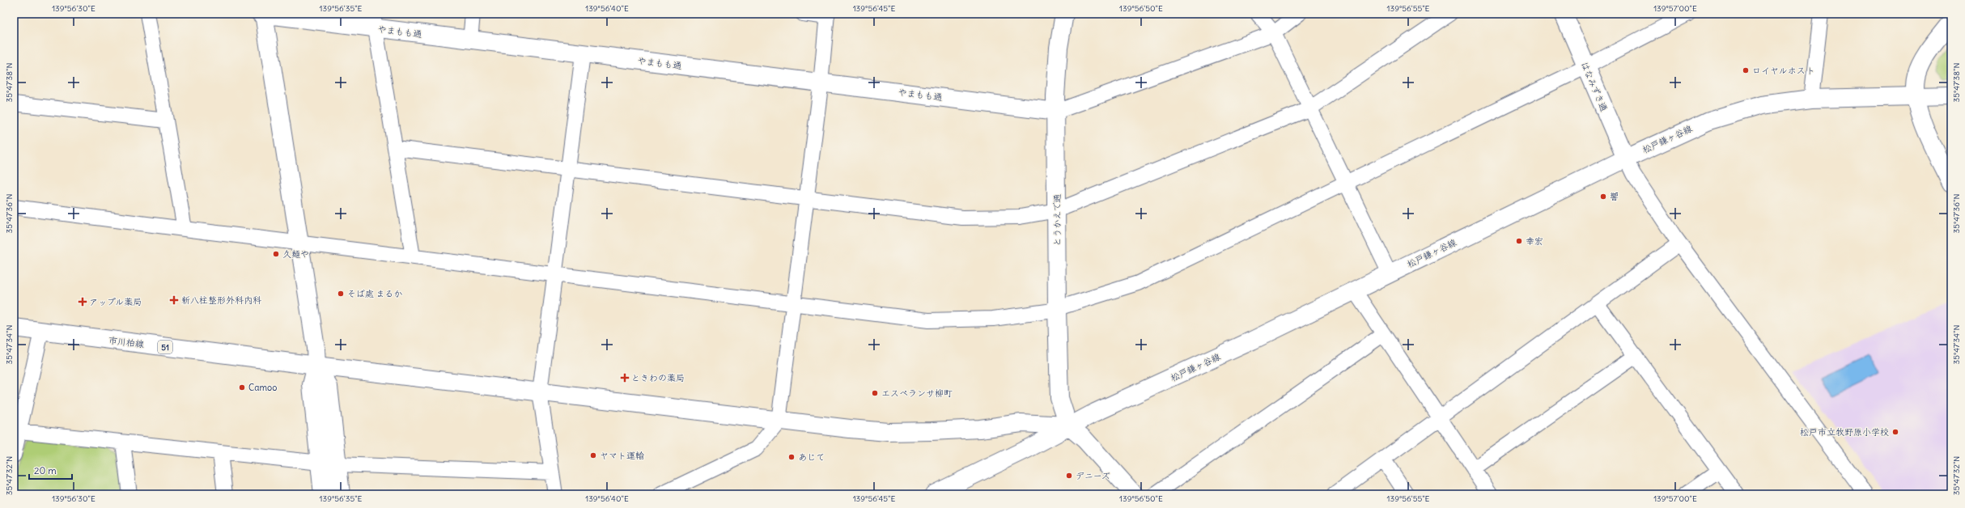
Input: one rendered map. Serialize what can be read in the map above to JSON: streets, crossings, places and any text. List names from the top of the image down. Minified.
{"streets":{"street":["やまもも通","はなみずき通","松戸鎌ヶ谷線","とうかえで通","市川柏線","51"]},"crossings":[["やまもも通","とうかえで通"],["はなみずき通","松戸鎌ヶ谷線"],["松戸鎌ヶ谷線","とうかえで通"],["松戸鎌ヶ谷線","市川柏線"],["とうかえで通","市川柏線"]],"places":{"other":["ロイヤルホスト","響","幸宏","久麺や","そば處 まるか","Camoo","エスペランサ柳町","松戸市立牧野原小学校","ヤマト運輸","あじて","デニーズ"],"health":["新八柱整形外科内科","アップル薬局","ときわの薬局"]},"scale_bar":"20 m","coordinates":["139°56'30\"E","139°56'35\"E","139°56'40\"E","139°56'45\"E","139°56'50\"E","139°56'55\"E","139°57'00\"E","35°47'38\"N","35°47'36\"N","35°47'34\"N","35°47'32\"N"]}
